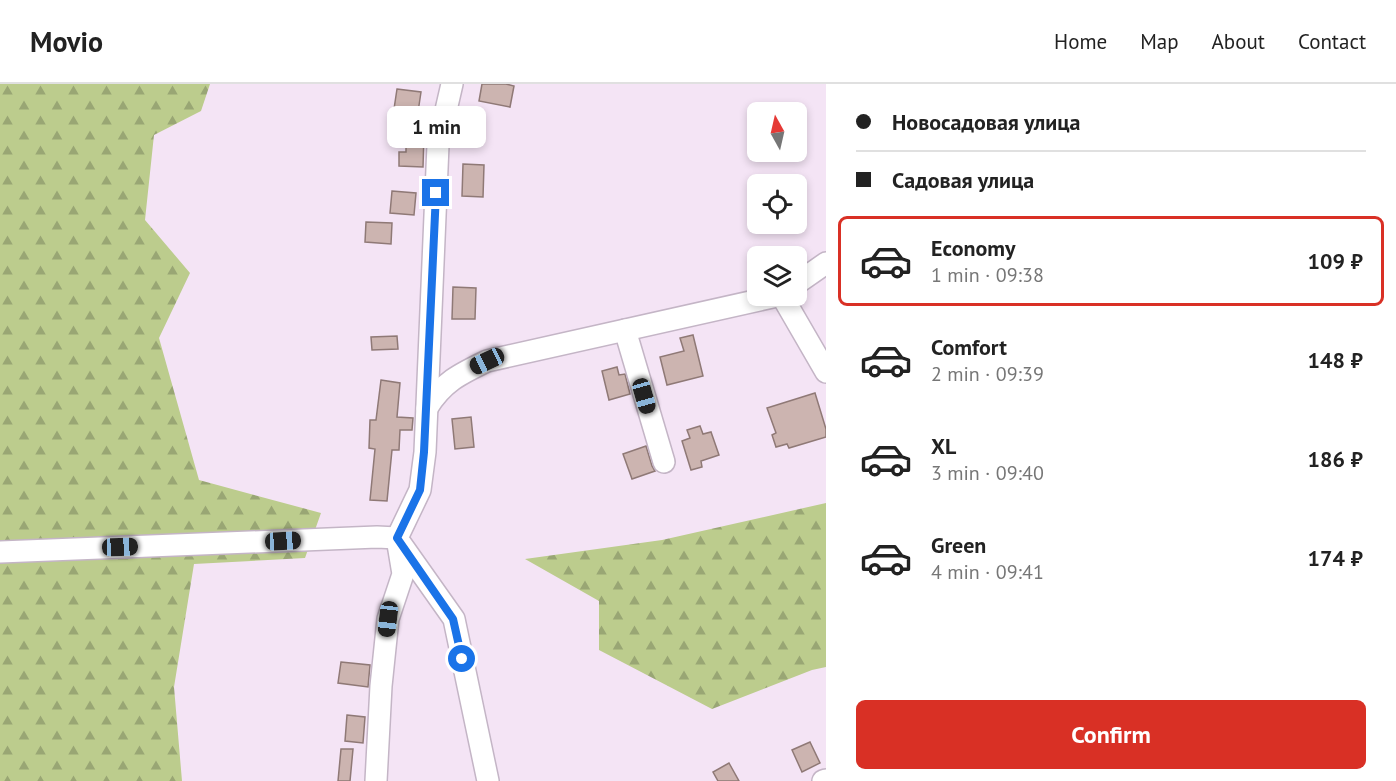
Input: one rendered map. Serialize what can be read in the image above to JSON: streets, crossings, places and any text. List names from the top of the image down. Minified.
{"north":"top","page":{"header":"Movio","nav":["Home","Map","About","Contact"],"banner":["Новосадовая улица","Садовая улица"],"bubble":"1 min","list":[{"name":"Economy","note":"1 min · 09:38","value":"109 ₽"},{"name":"Comfort","note":"2 min · 09:39","value":"148 ₽"},{"name":"XL","note":"3 min · 09:40","value":"186 ₽"},{"name":"Green","note":"4 min · 09:41","value":"174 ₽"}],"buttons":"Confirm"}}
